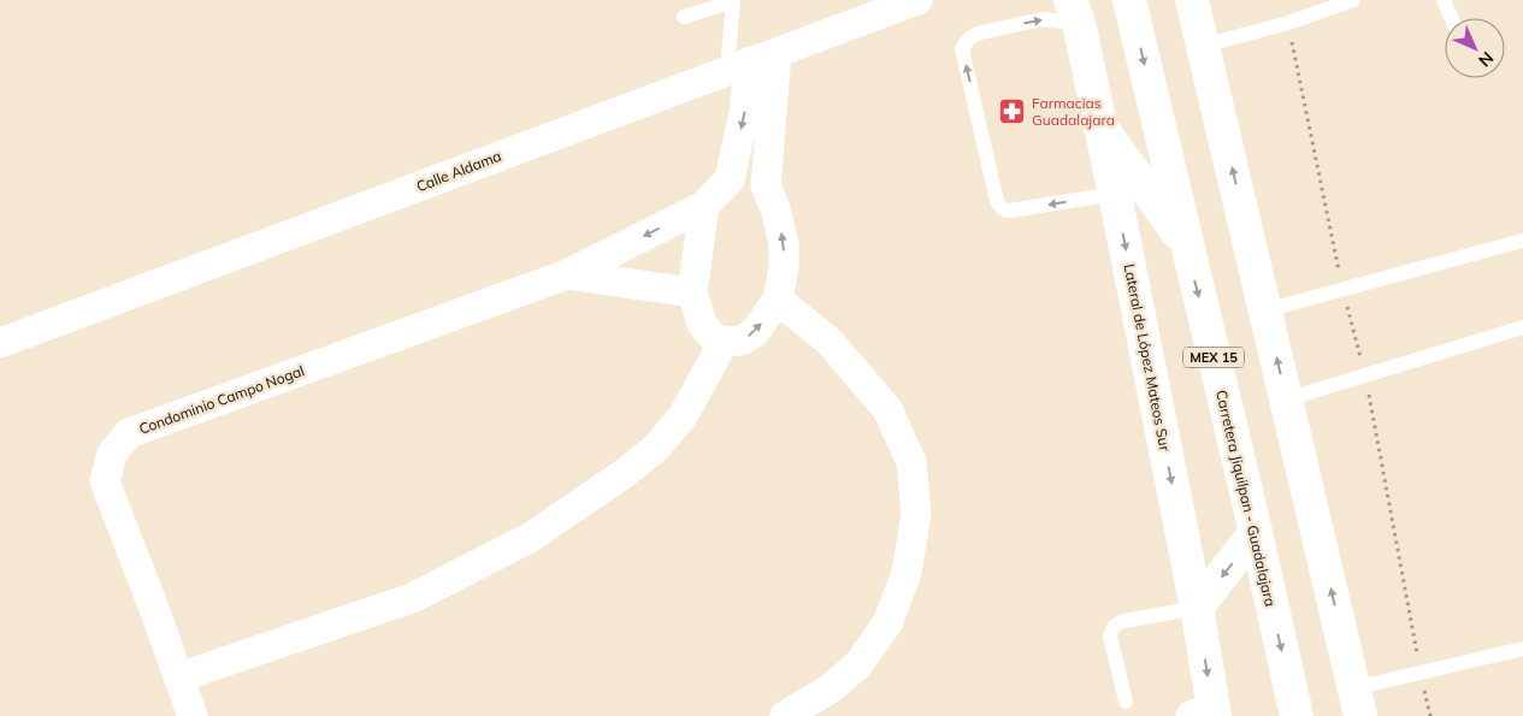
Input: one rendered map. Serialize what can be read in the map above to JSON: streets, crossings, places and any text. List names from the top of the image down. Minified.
{"streets":{"main road":["Lateral de López Mateos Sur","MEX 15","Carretera Jiquilpan - Guadalajara"],"street":["Calle Aldama","Condominio Campo Nogal"]},"places":{"pharmacy":["Farmacias Guadalajara"]},"north":"bottom right"}
